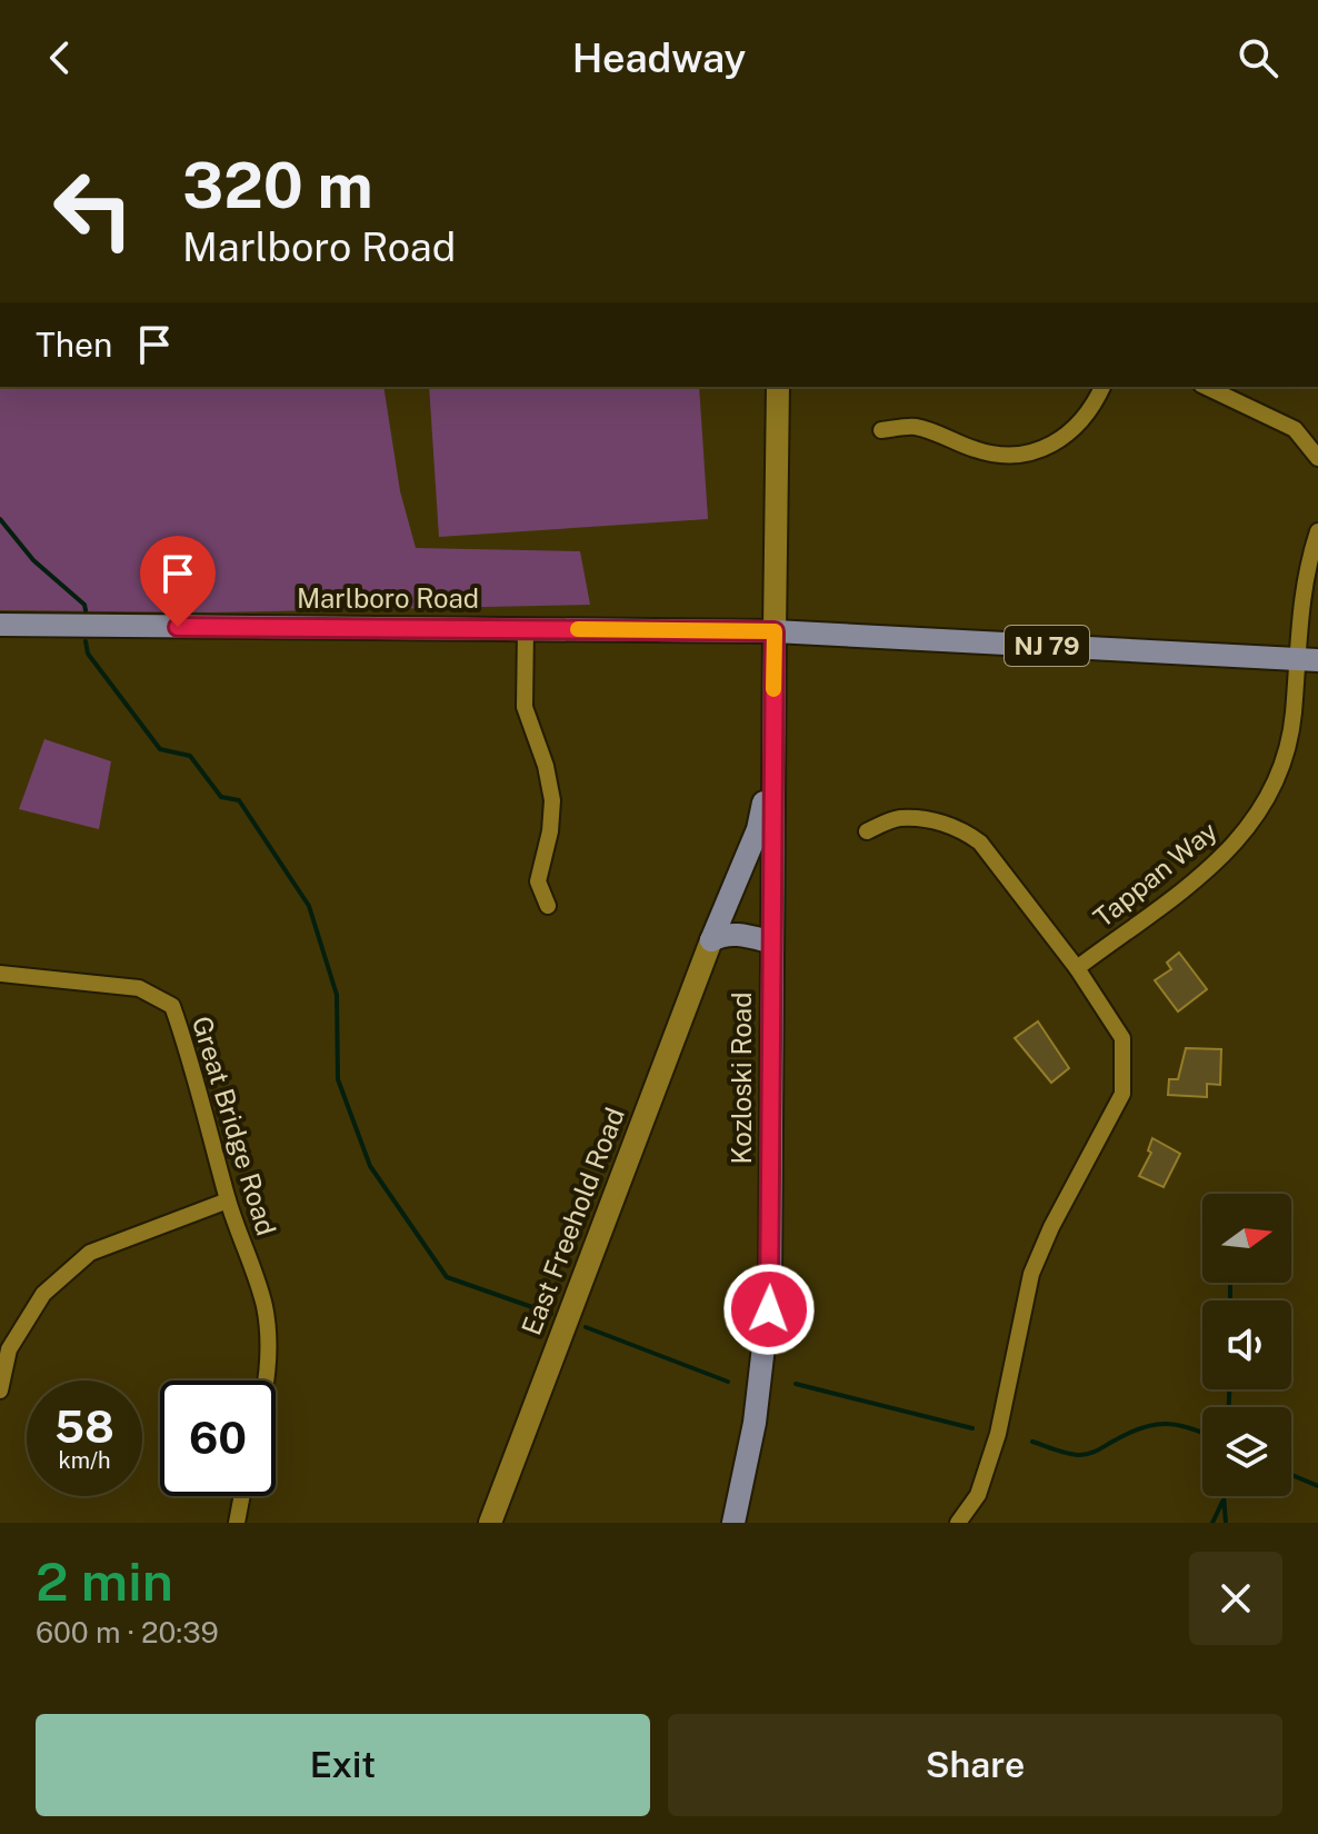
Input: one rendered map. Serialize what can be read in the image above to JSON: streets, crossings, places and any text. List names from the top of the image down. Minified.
{"streets":{"main road":["Marlboro Road","NJ 79","Kozloski Road"],"street":["Tappan Way","Great Bridge Road","East Freehold Road"]},"crossings":[["Marlboro Road","NJ 79"],["Marlboro Road","Kozloski Road"],["NJ 79","Tappan Way"],["NJ 79","Kozloski Road"]],"north":"right","page":{"header":"Headway","turn":["320 m","Marlboro Road"],"then":"Then","speed":"58 km/h","limit":"60","heading":["2 min","600 m · 20:39"],"buttons":["Exit","Share"]}}
